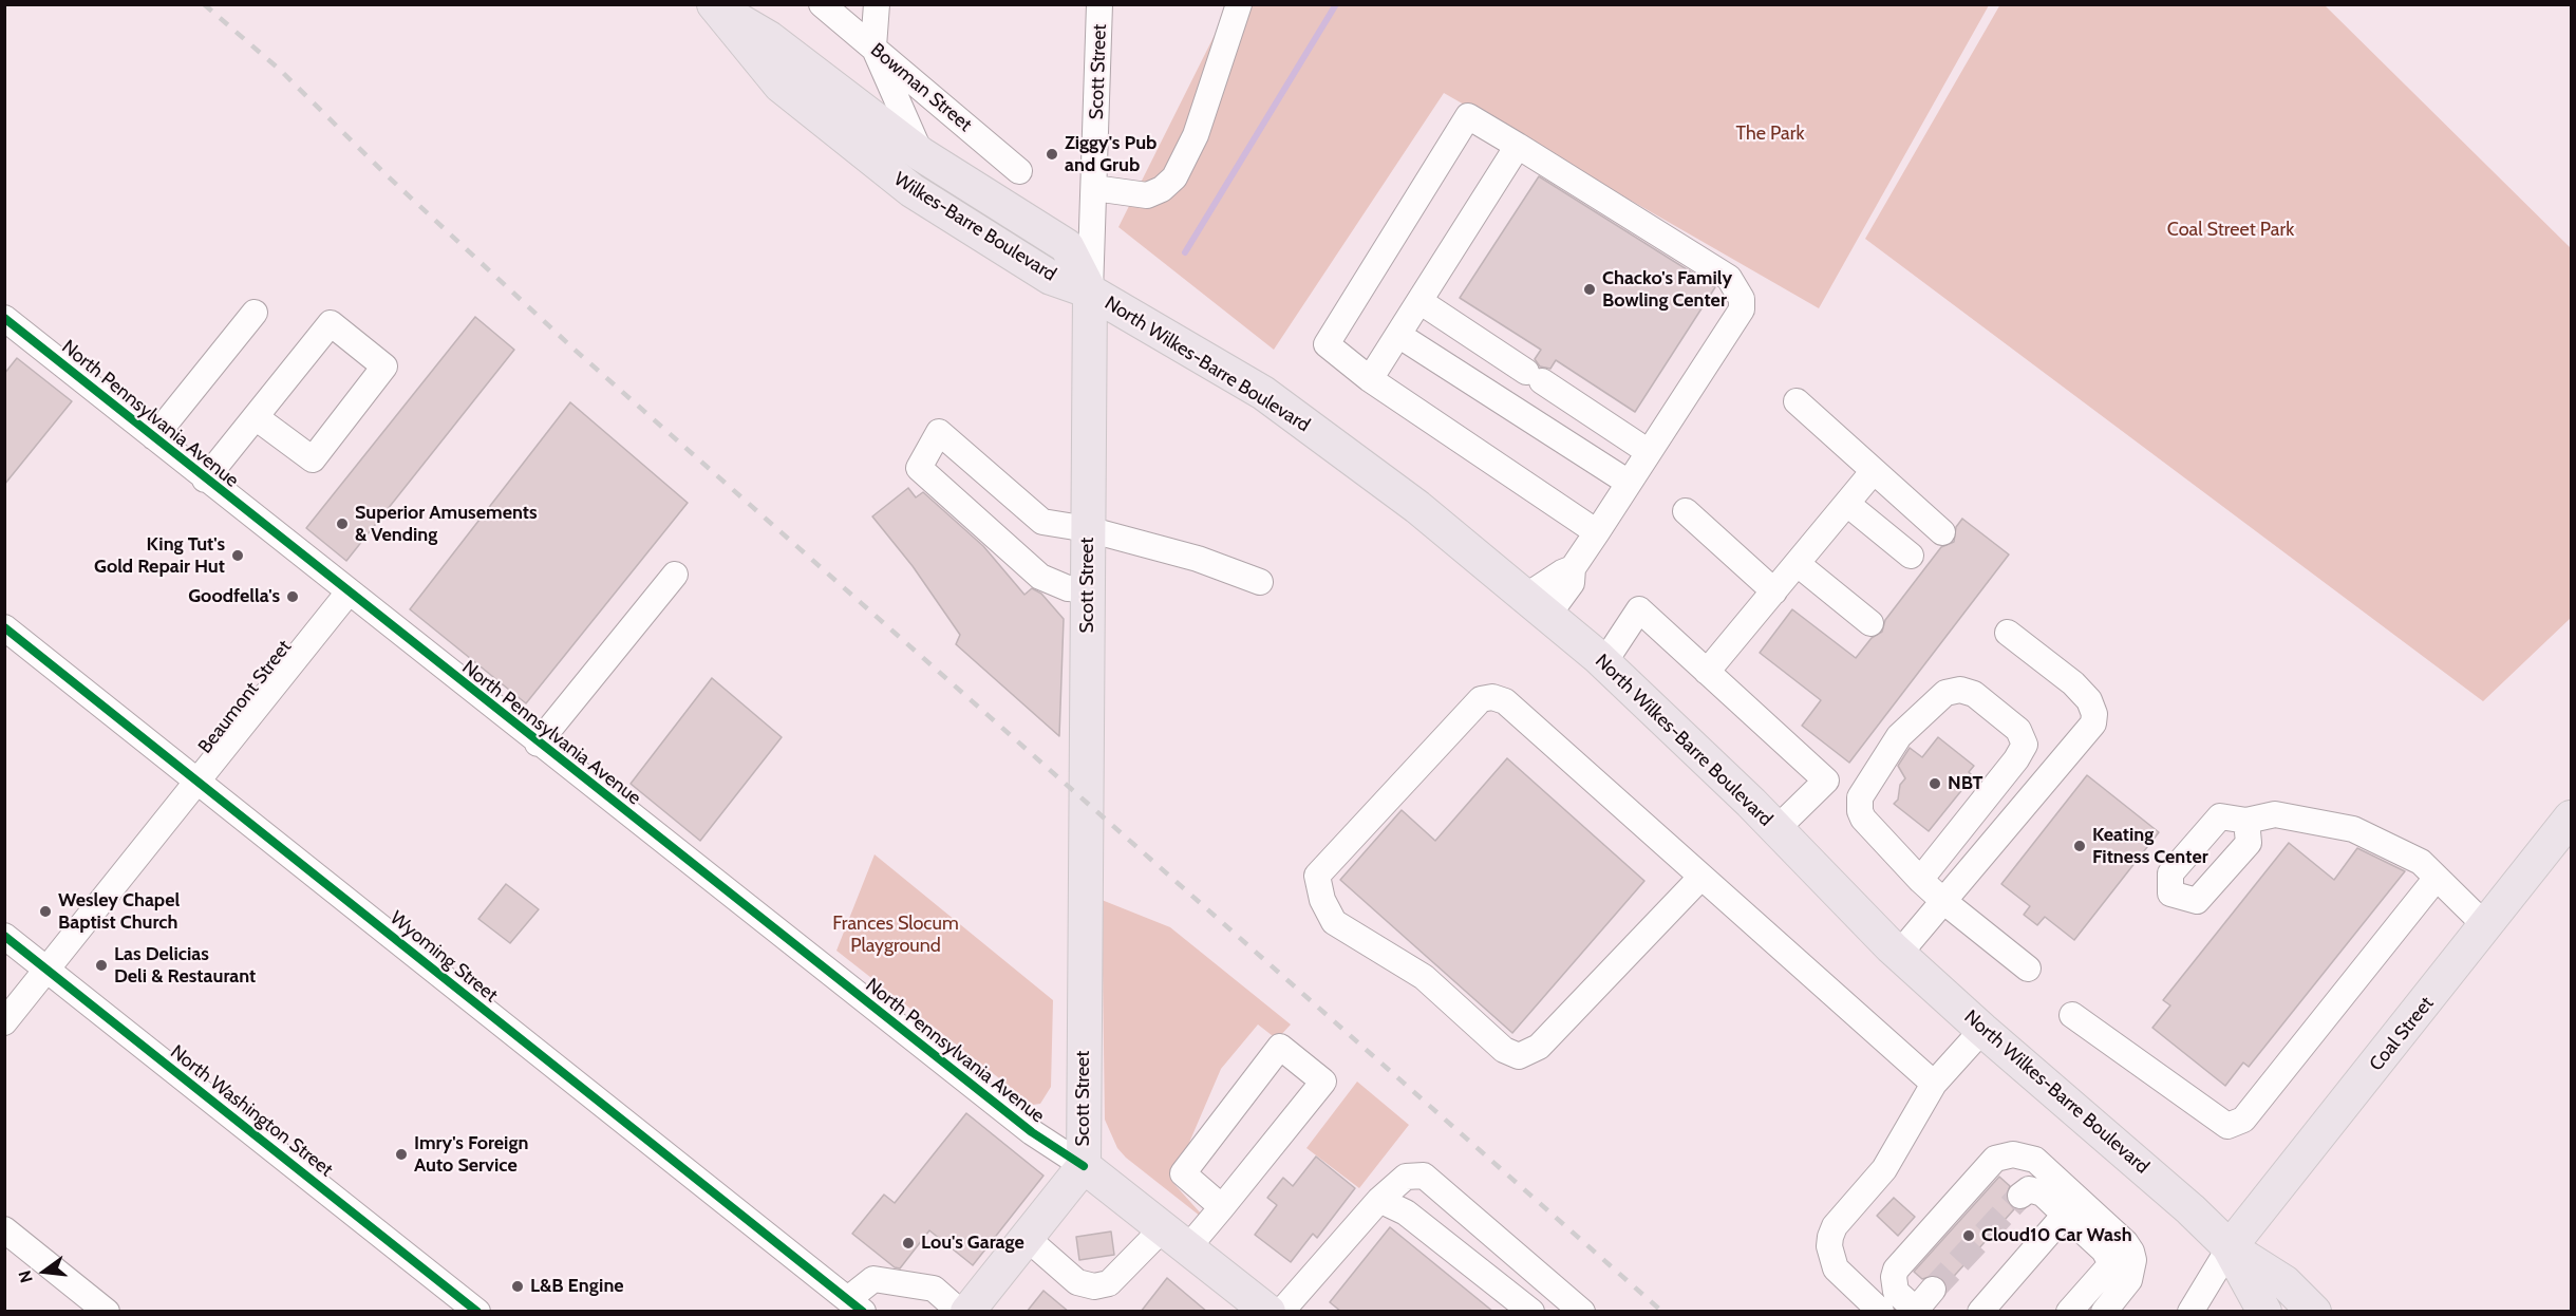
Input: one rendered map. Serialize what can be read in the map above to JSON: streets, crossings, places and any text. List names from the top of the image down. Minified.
{"streets":{"main road":["Scott Street","Wilkes-Barre Boulevard","North Wilkes-Barre Boulevard","North Pennsylvania Avenue","Coal Street"],"street":["Bowman Street","Beaumont Street","Wyoming Street","North Washington Street"]},"crossings":[["Scott Street","Wilkes-Barre Boulevard"],["Scott Street","North Wilkes-Barre Boulevard"],["Scott Street","North Pennsylvania Avenue"],["Wilkes-Barre Boulevard","North Wilkes-Barre Boulevard"],["North Wilkes-Barre Boulevard","Coal Street"],["North Pennsylvania Avenue","Beaumont Street"],["Beaumont Street","Wyoming Street"],["Beaumont Street","North Washington Street"]],"parks":["The Park","Coal Street Park","Frances Slocum Playground"],"places":["Ziggy's Pub and Grub","Chacko's Family Bowling Center","Superior Amusements & Vending","King Tut's Gold Repair Hut","Goodfella's","NBT","Keating Fitness Center","Wesley Chapel Baptist Church","Las Delicias Deli & Restaurant","Imry's Foreign Auto Service","Cloud10 Car Wash","Lou's Garage","L&B Engine"],"north":"left"}
